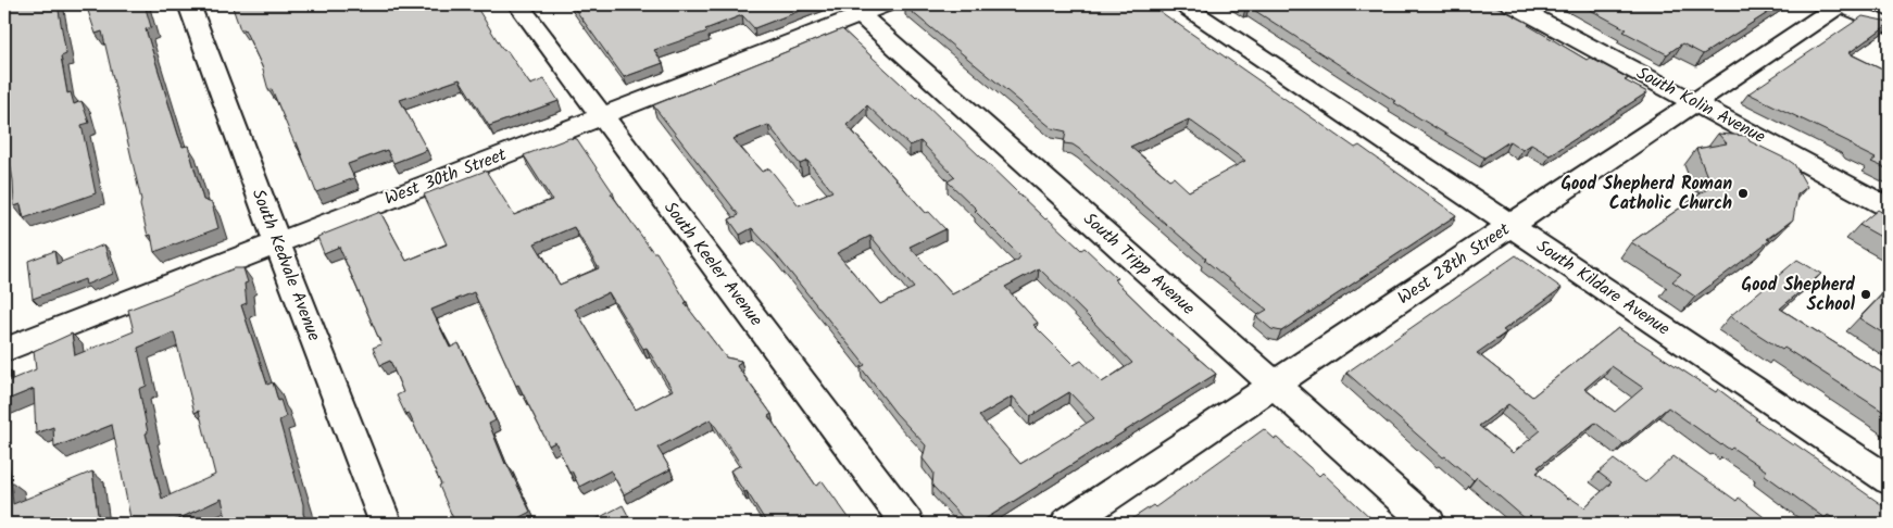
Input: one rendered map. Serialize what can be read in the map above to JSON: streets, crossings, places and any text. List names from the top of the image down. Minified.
{"streets":{"street":["South Kolin Avenue","West 30th Street","South Keeler Avenue","South Tripp Avenue","West 28th Street","South Kedvale Avenue","South Kildare Avenue"]},"crossings":[["South Kolin Avenue","West 28th Street"],["West 30th Street","South Keeler Avenue"],["West 30th Street","South Tripp Avenue"],["West 30th Street","South Kedvale Avenue"],["South Tripp Avenue","West 28th Street"],["West 28th Street","South Kildare Avenue"]],"places":["Good Shepherd Roman Catholic Church","Good Shepherd School"]}
